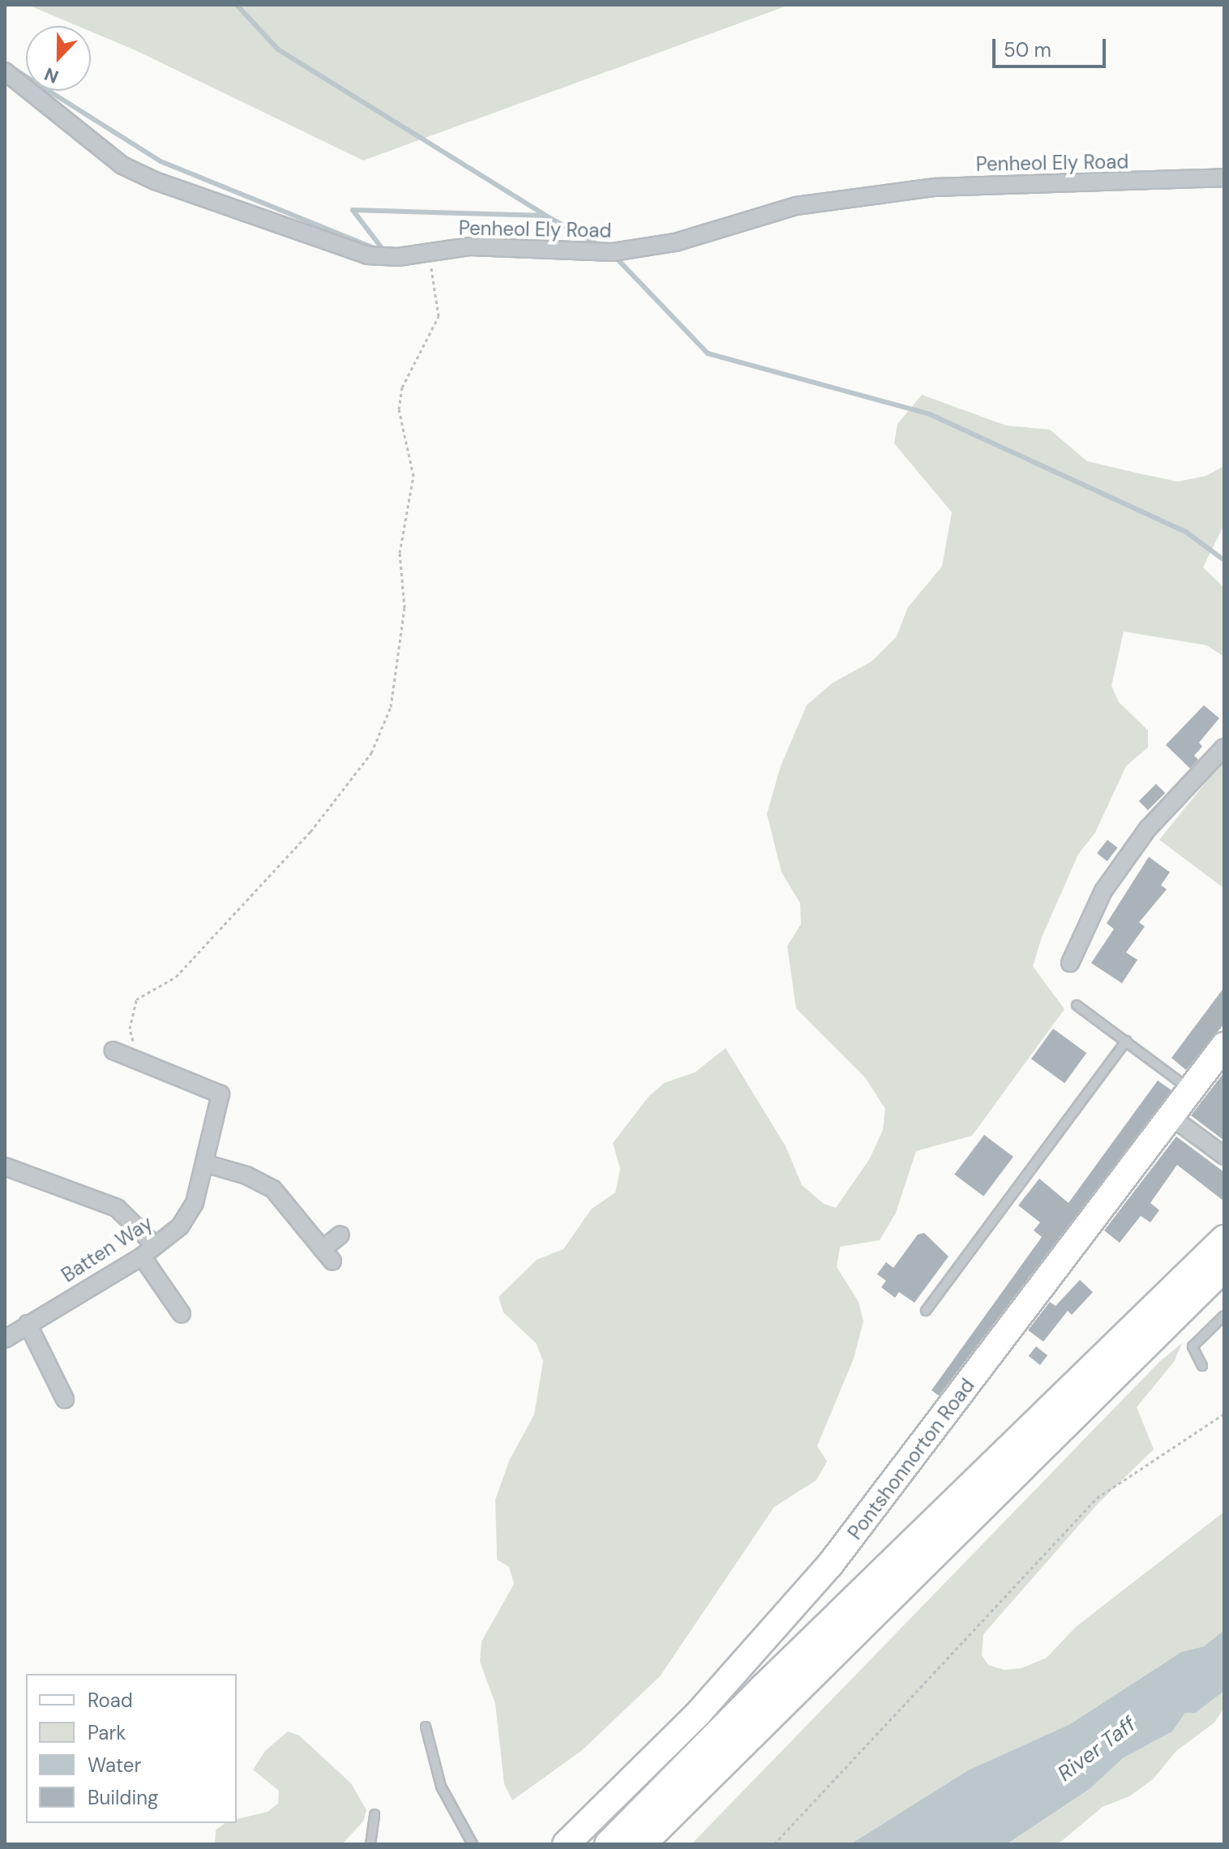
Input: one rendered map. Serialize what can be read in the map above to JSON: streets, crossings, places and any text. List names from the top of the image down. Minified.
{"streets":{"main road":["Pontshonnorton Road"],"street":["Penheol Ely Road","Batten Way"]},"water":["River Taff"],"legend":["Road","Park","Water","Building"],"scale_bar":"50 m","north":"bottom"}
